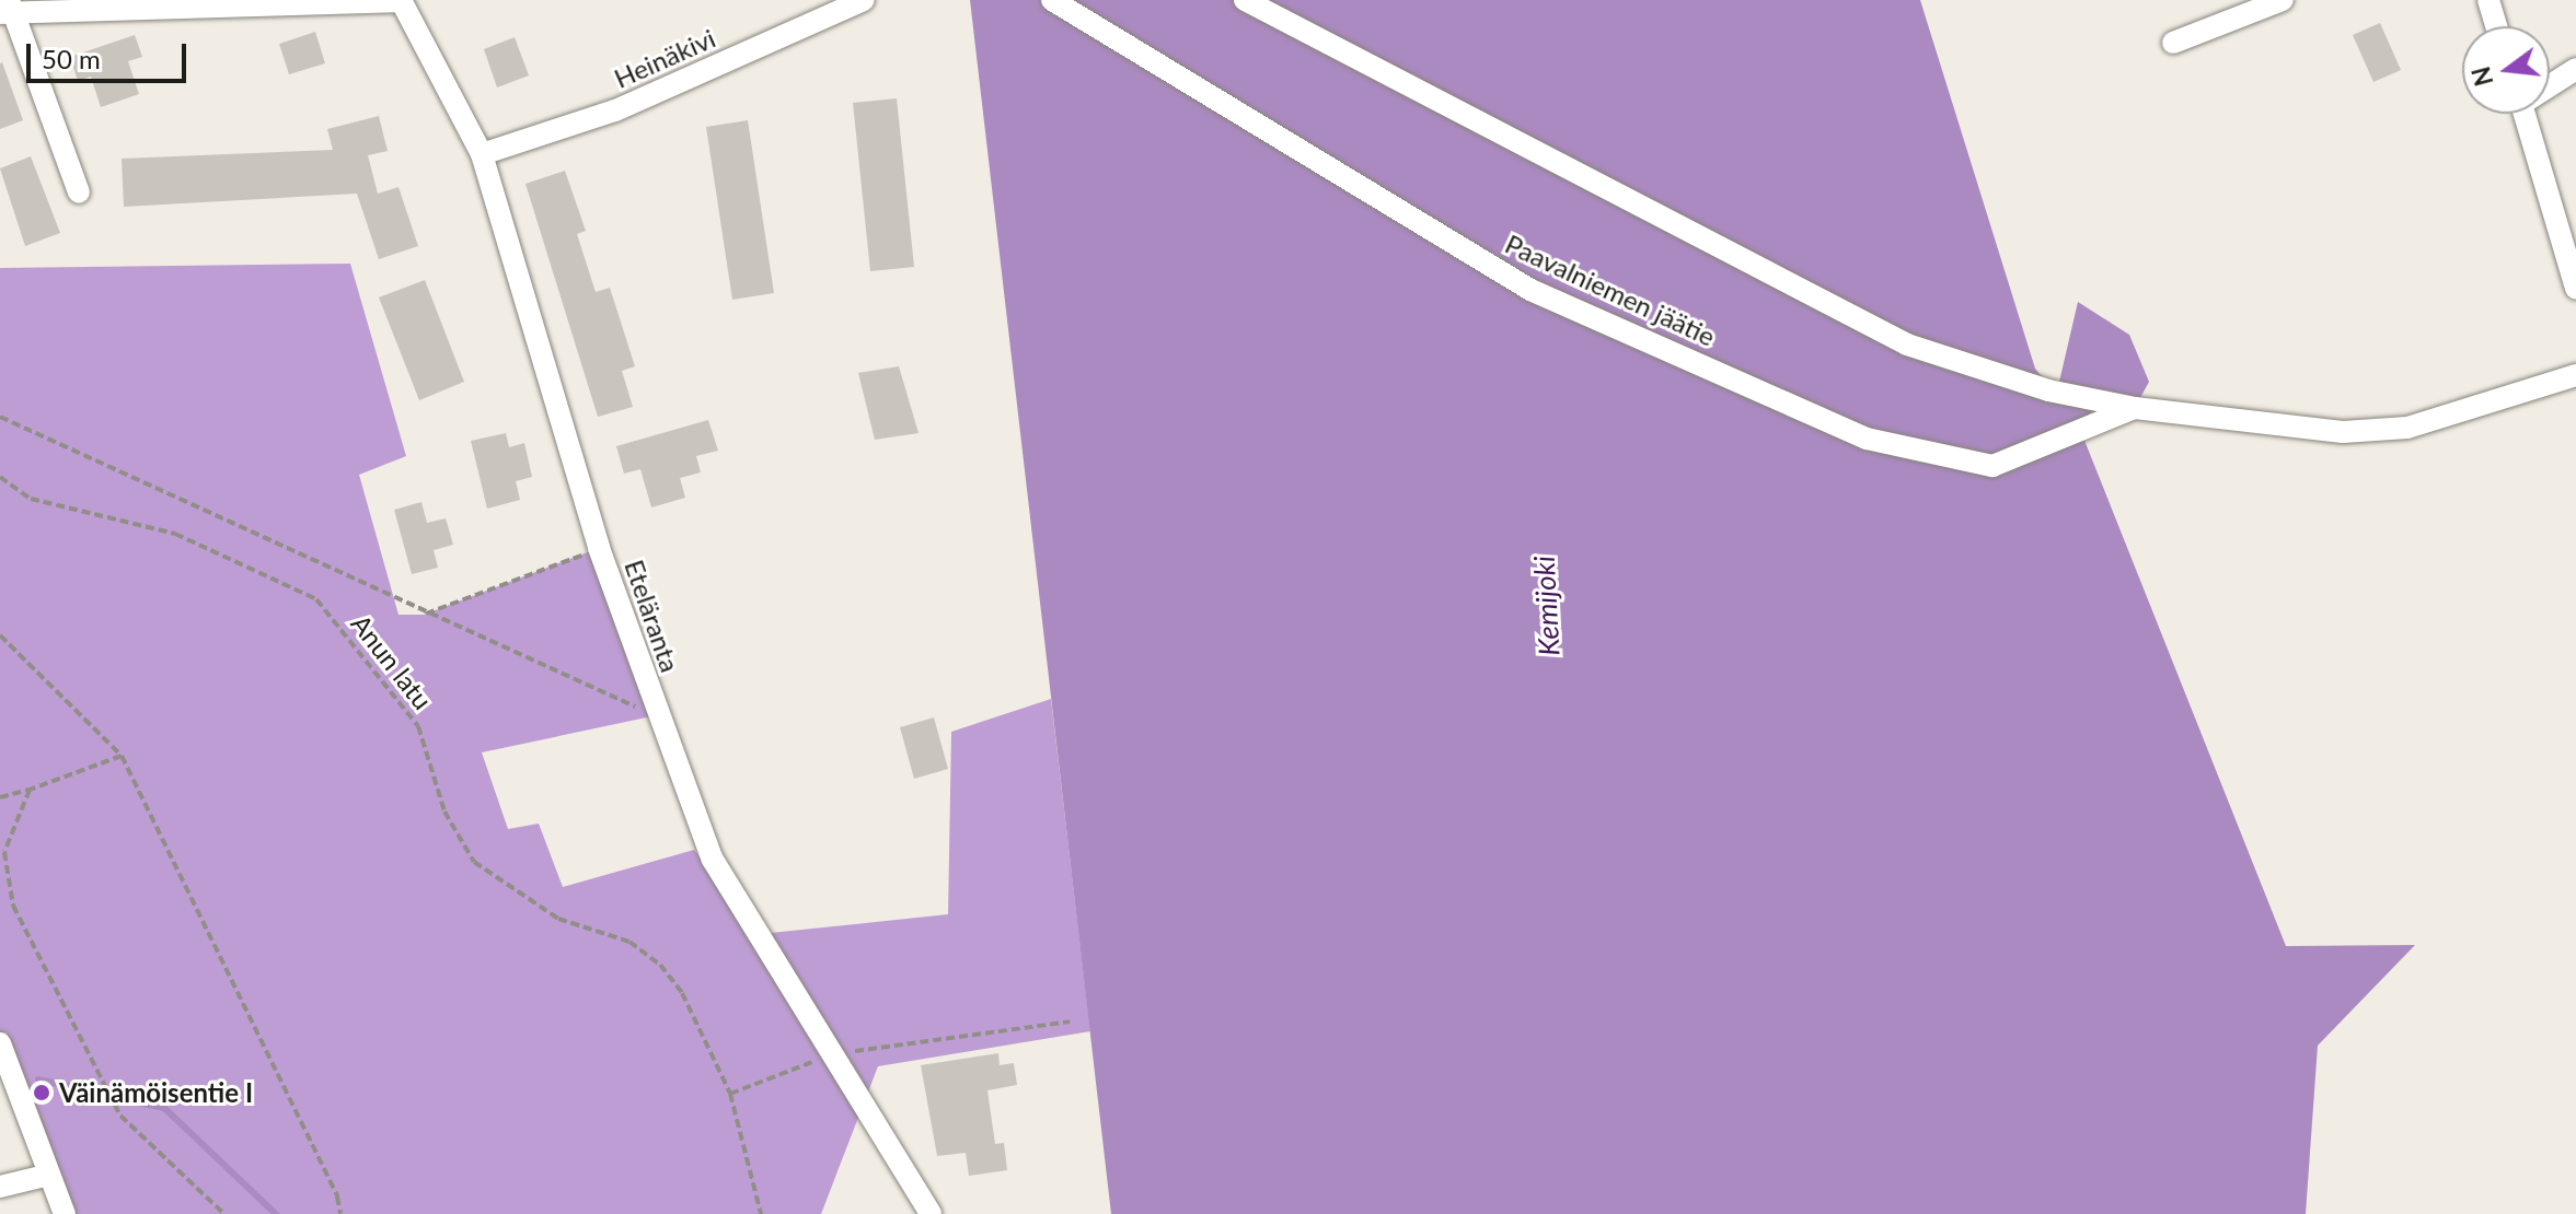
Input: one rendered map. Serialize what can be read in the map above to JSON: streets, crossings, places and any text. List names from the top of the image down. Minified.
{"streets":{"street":["Heinäkivi","Paavalniemen jäätie","Eteläranta"],"path":["Anun latu"]},"crossings":[["Heinäkivi","Eteläranta"]],"water":["Kemijoki"],"places":["Väinämöisentie I"],"scale_bar":"50 m","north":"left"}
